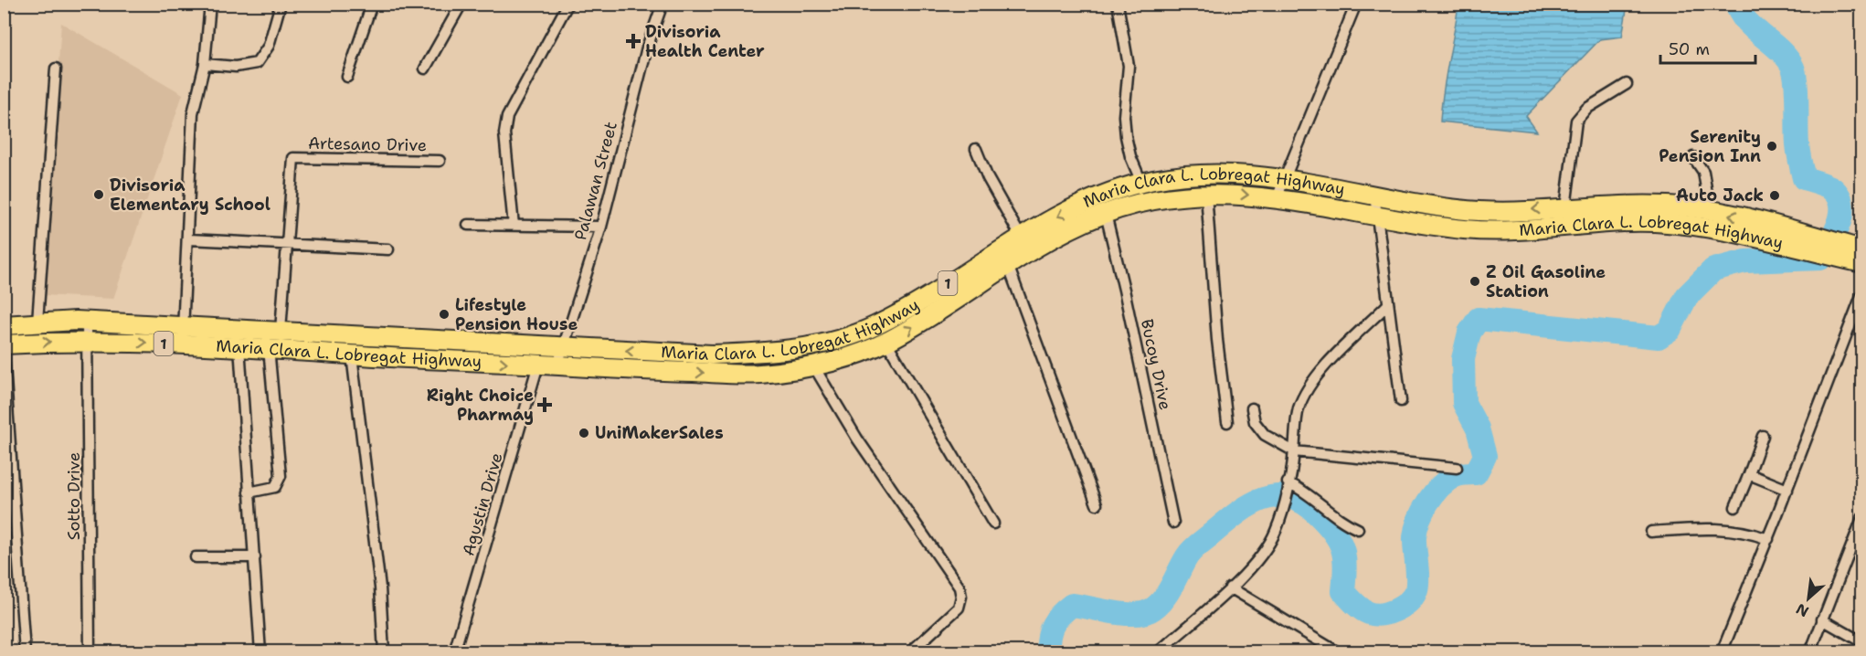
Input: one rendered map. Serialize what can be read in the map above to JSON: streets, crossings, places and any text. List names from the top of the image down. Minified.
{"streets":{"highway":["Maria Clara L. Lobregat Highway","1"],"street":["Artesano Drive","Palawan Street","Bucoy Drive","Sotto Drive","Agustin Drive"]},"crossings":[["Palawan Street","Maria Clara L. Lobregat Highway"],["Maria Clara L. Lobregat Highway","Bucoy Drive"],["Maria Clara L. Lobregat Highway","Sotto Drive"],["Maria Clara L. Lobregat Highway","Agustin Drive"]],"places":{"health":["Divisoria Health Center","Right Choice Pharmay"],"other":["Serenity Pension Inn","Divisoria Elementary School","Auto Jack","Z Oil Gasoline Station","Lifestyle Pension House","UniMakerSales"]},"scale_bar":"50 m","north":"bottom left"}
